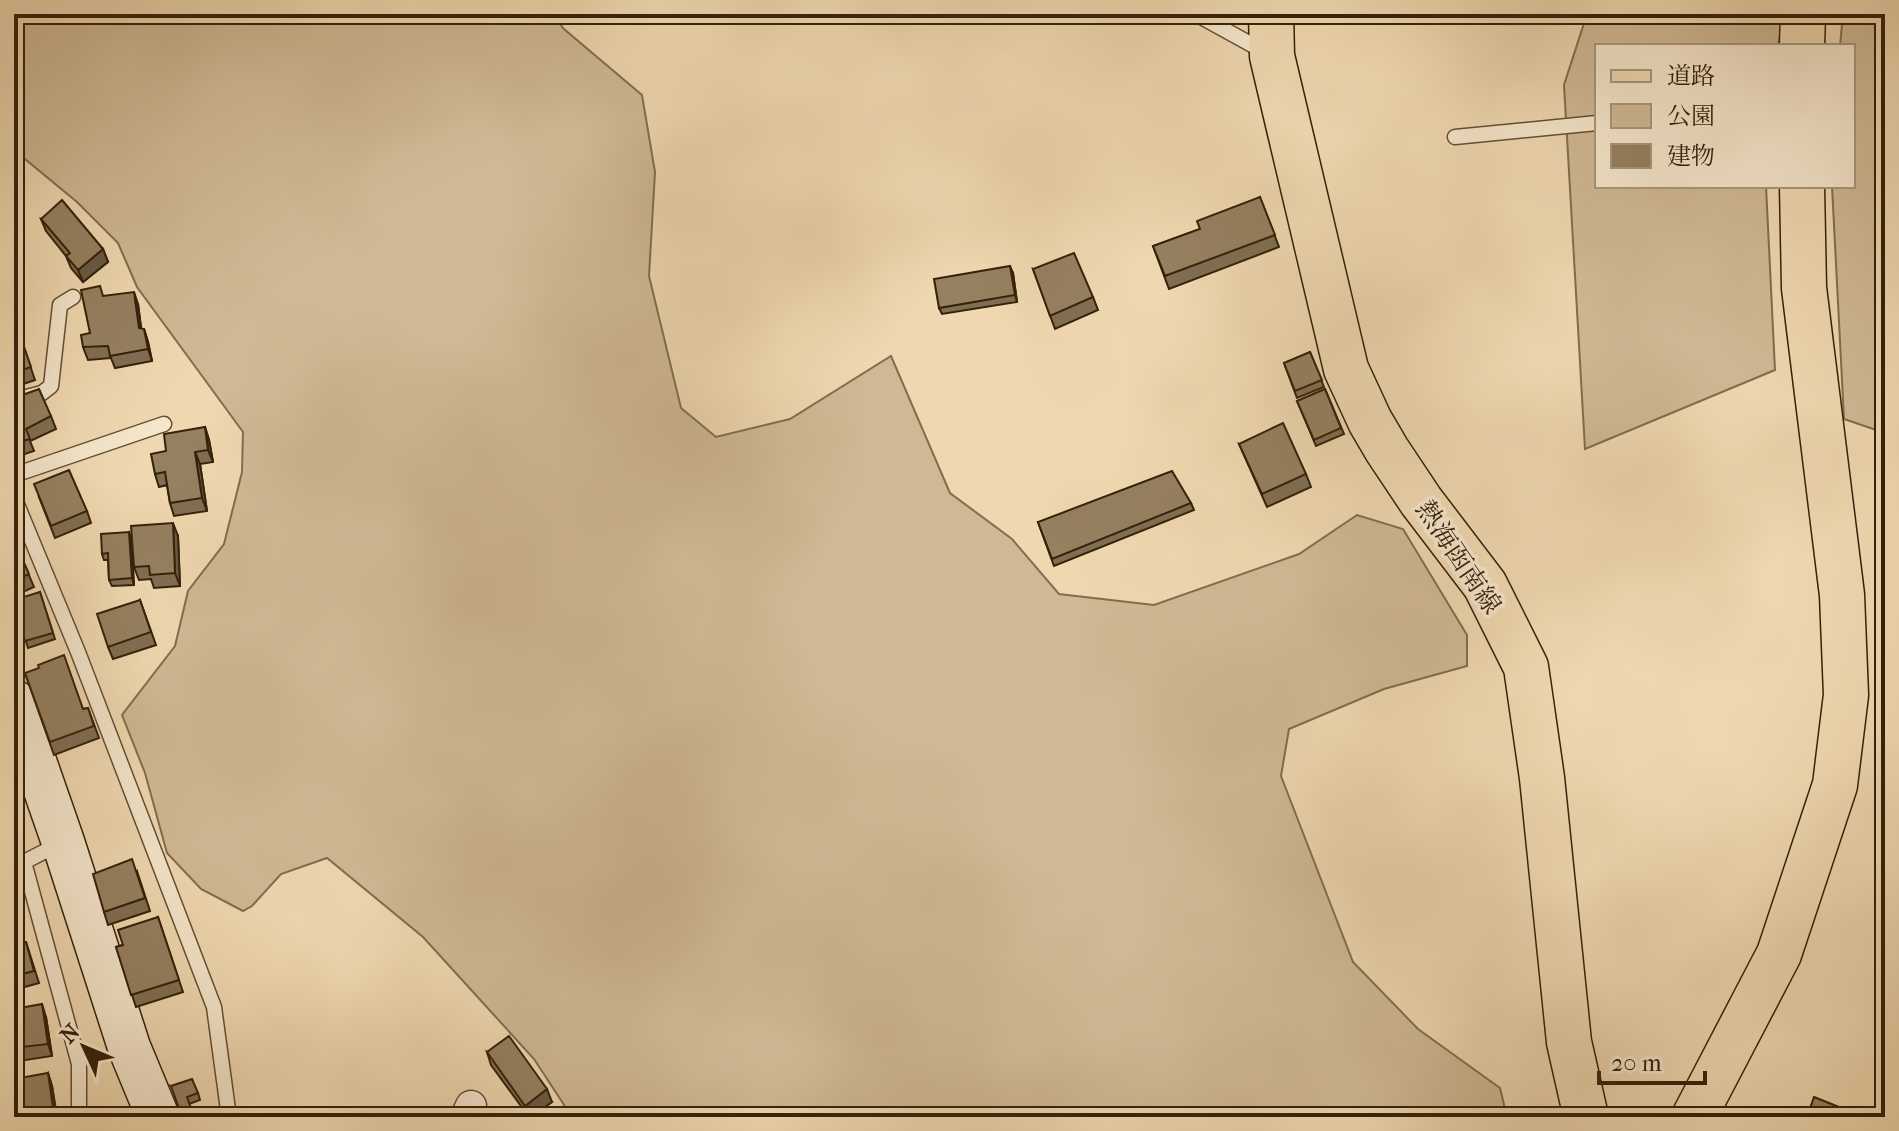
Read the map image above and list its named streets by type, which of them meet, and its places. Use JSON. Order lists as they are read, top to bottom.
{
  "streets": {
    "main road": ["熱海函南線"]
  },
  "legend": ["道路", "公園", "建物"],
  "scale_bar": "20 m",
  "north": "top left"
}
